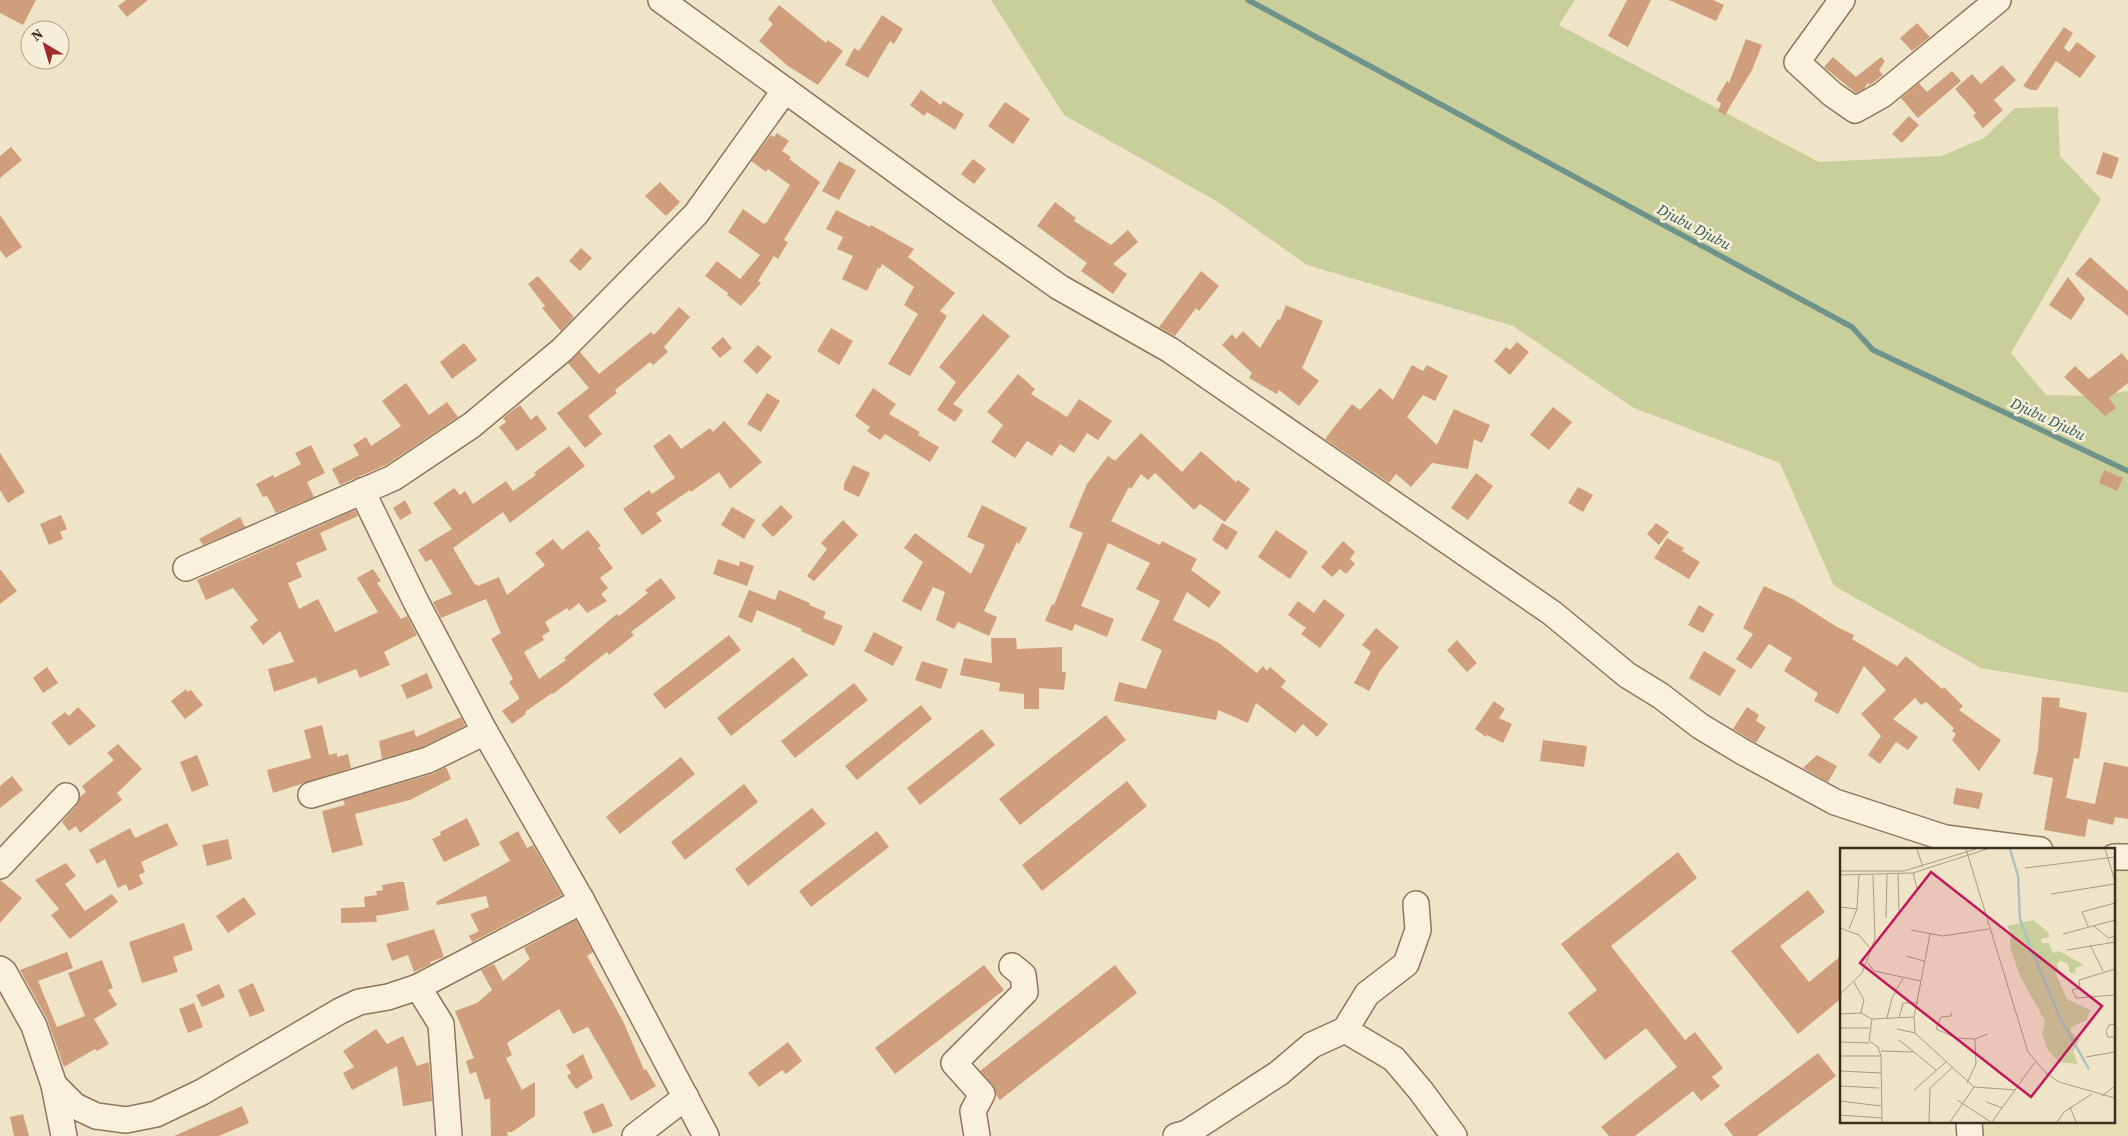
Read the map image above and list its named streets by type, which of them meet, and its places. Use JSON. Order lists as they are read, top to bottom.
{
  "water": ["Djubu Djubu"],
  "north": "top left"
}
